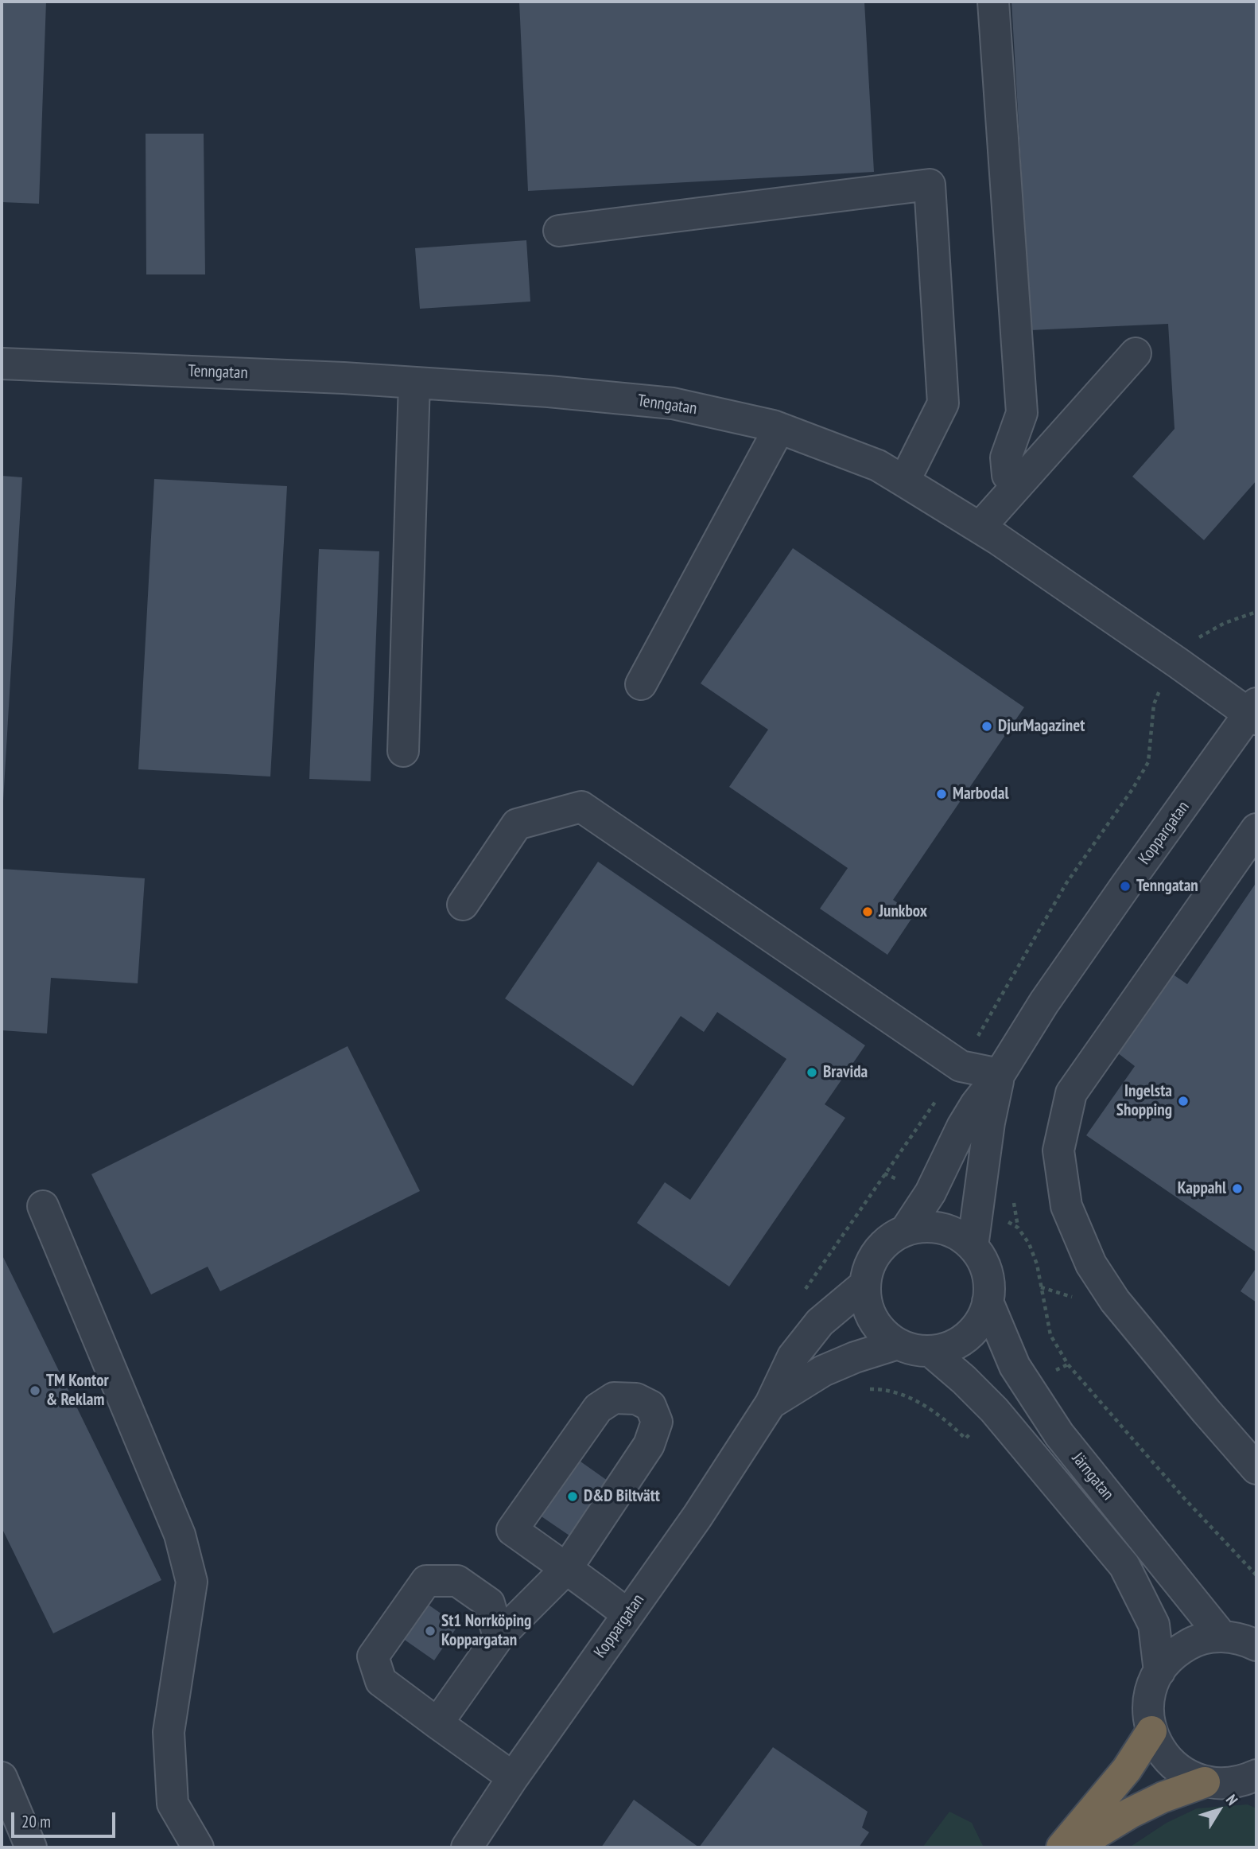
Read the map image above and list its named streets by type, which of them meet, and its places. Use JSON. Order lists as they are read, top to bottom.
{
  "streets": {
    "street": ["Tenngatan", "Koppargatan", "Järngatan"]
  },
  "crossings": [
    ["Tenngatan", "Koppargatan"],
    ["Koppargatan", "Järngatan"]
  ],
  "places": [
    "DjurMagazinet",
    "Marbodal",
    "Tenngatan",
    "Junkbox",
    "Bravida",
    "Ingelsta Shopping",
    "Kappahl",
    "TM Kontor & Reklam",
    "D&D Biltvätt",
    "St1 Norrköping Koppargatan"
  ],
  "scale_bar": "20 m",
  "north": "top right"
}
